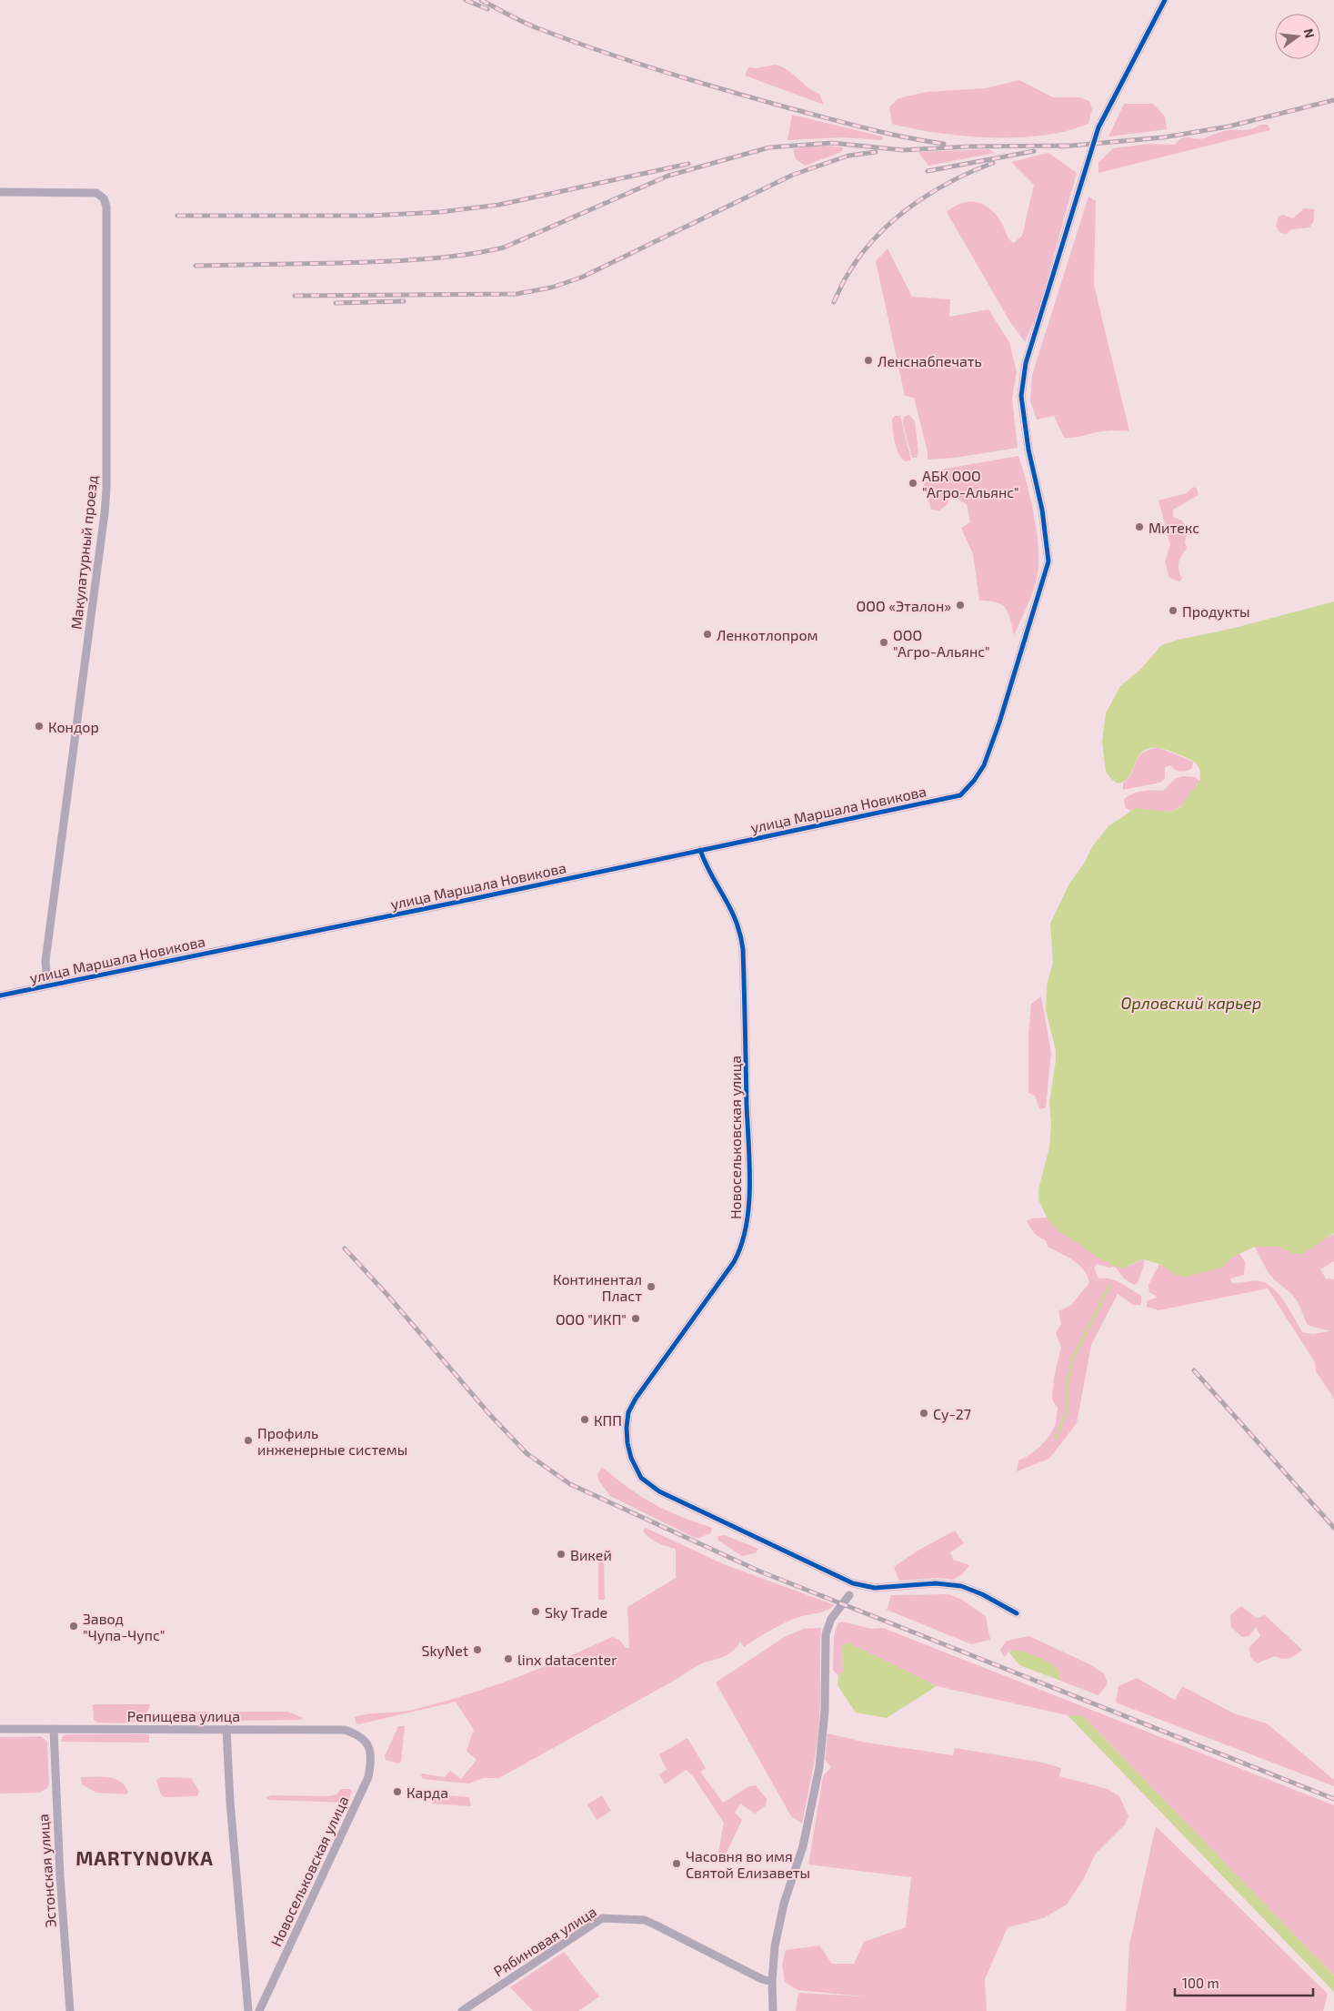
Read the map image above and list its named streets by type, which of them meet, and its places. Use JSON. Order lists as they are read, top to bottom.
{
  "streets": {
    "street": [
      "Макулатурный проезд",
      "улица Маршала Новикова",
      "Новосельковская улица",
      "Репищева улица",
      "Эстонская улица",
      "Рябиновая улица"
    ]
  },
  "crossings": [
    ["Макулатурный проезд", "улица Маршала Новикова"],
    ["улица Маршала Новикова", "Новосельковская улица"],
    ["Новосельковская улица", "Репищева улица"],
    ["Репищева улица", "Эстонская улица"]
  ],
  "districts": ["MARTYNOVKA"],
  "water": ["Орловский карьер"],
  "places": [
    "Ленснабпечать",
    "АБК ООО \"Агро-Альянс\"",
    "Митекс",
    "ООО «Эталон»",
    "Продукты",
    "Ленкотлопром",
    "ООО \"Агро-Альянс\"",
    "Кондор",
    "Континентал Пласт",
    "ООО \"ИКП\"",
    "Су-27",
    "КПП",
    "Профиль инженерные системы",
    "Викей",
    "Sky Trade",
    "Завод \"Чупа-Чупс\"",
    "SkyNet",
    "linx datacenter",
    "Карда",
    "Часовня во имя Святой Елизаветы"
  ],
  "scale_bar": "100 m",
  "north": "right"
}
